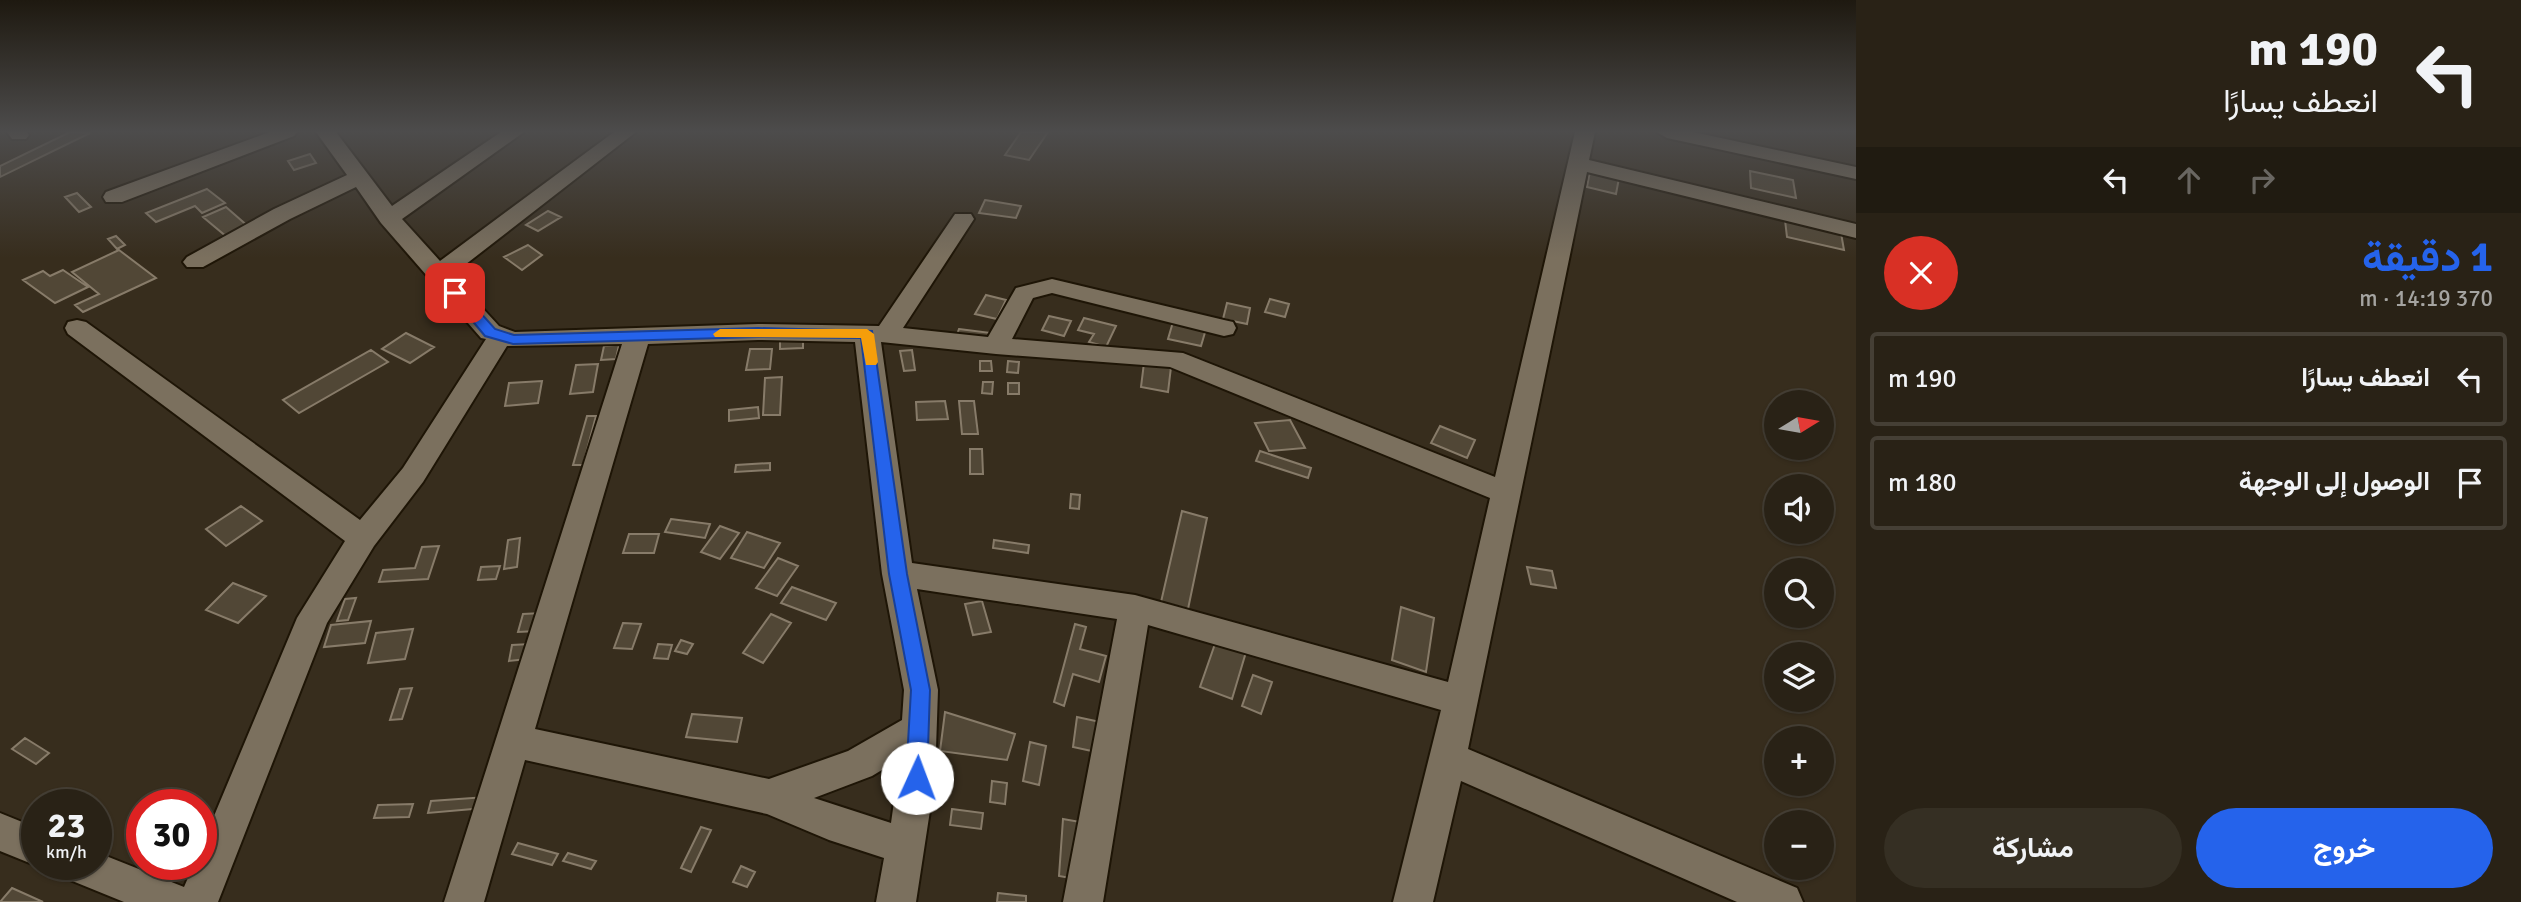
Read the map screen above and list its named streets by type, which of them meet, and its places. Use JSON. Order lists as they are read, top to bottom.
{
  "north": "right",
  "page": {
    "turn": ["190 m", "انعطف يسارًا"],
    "heading": ["1 دقيقة", "370 m · 14:19"],
    "list": [
      {
        "name": "انعطف يسارًا",
        "value": "190 m"
      },
      {
        "name": "الوصول إلى الوجهة",
        "value": "180 m"
      }
    ],
    "map_buttons": ["+", "−"],
    "speed": "23 km/h",
    "limit": "30",
    "buttons": ["خروج", "مشاركة"]
  }
}
